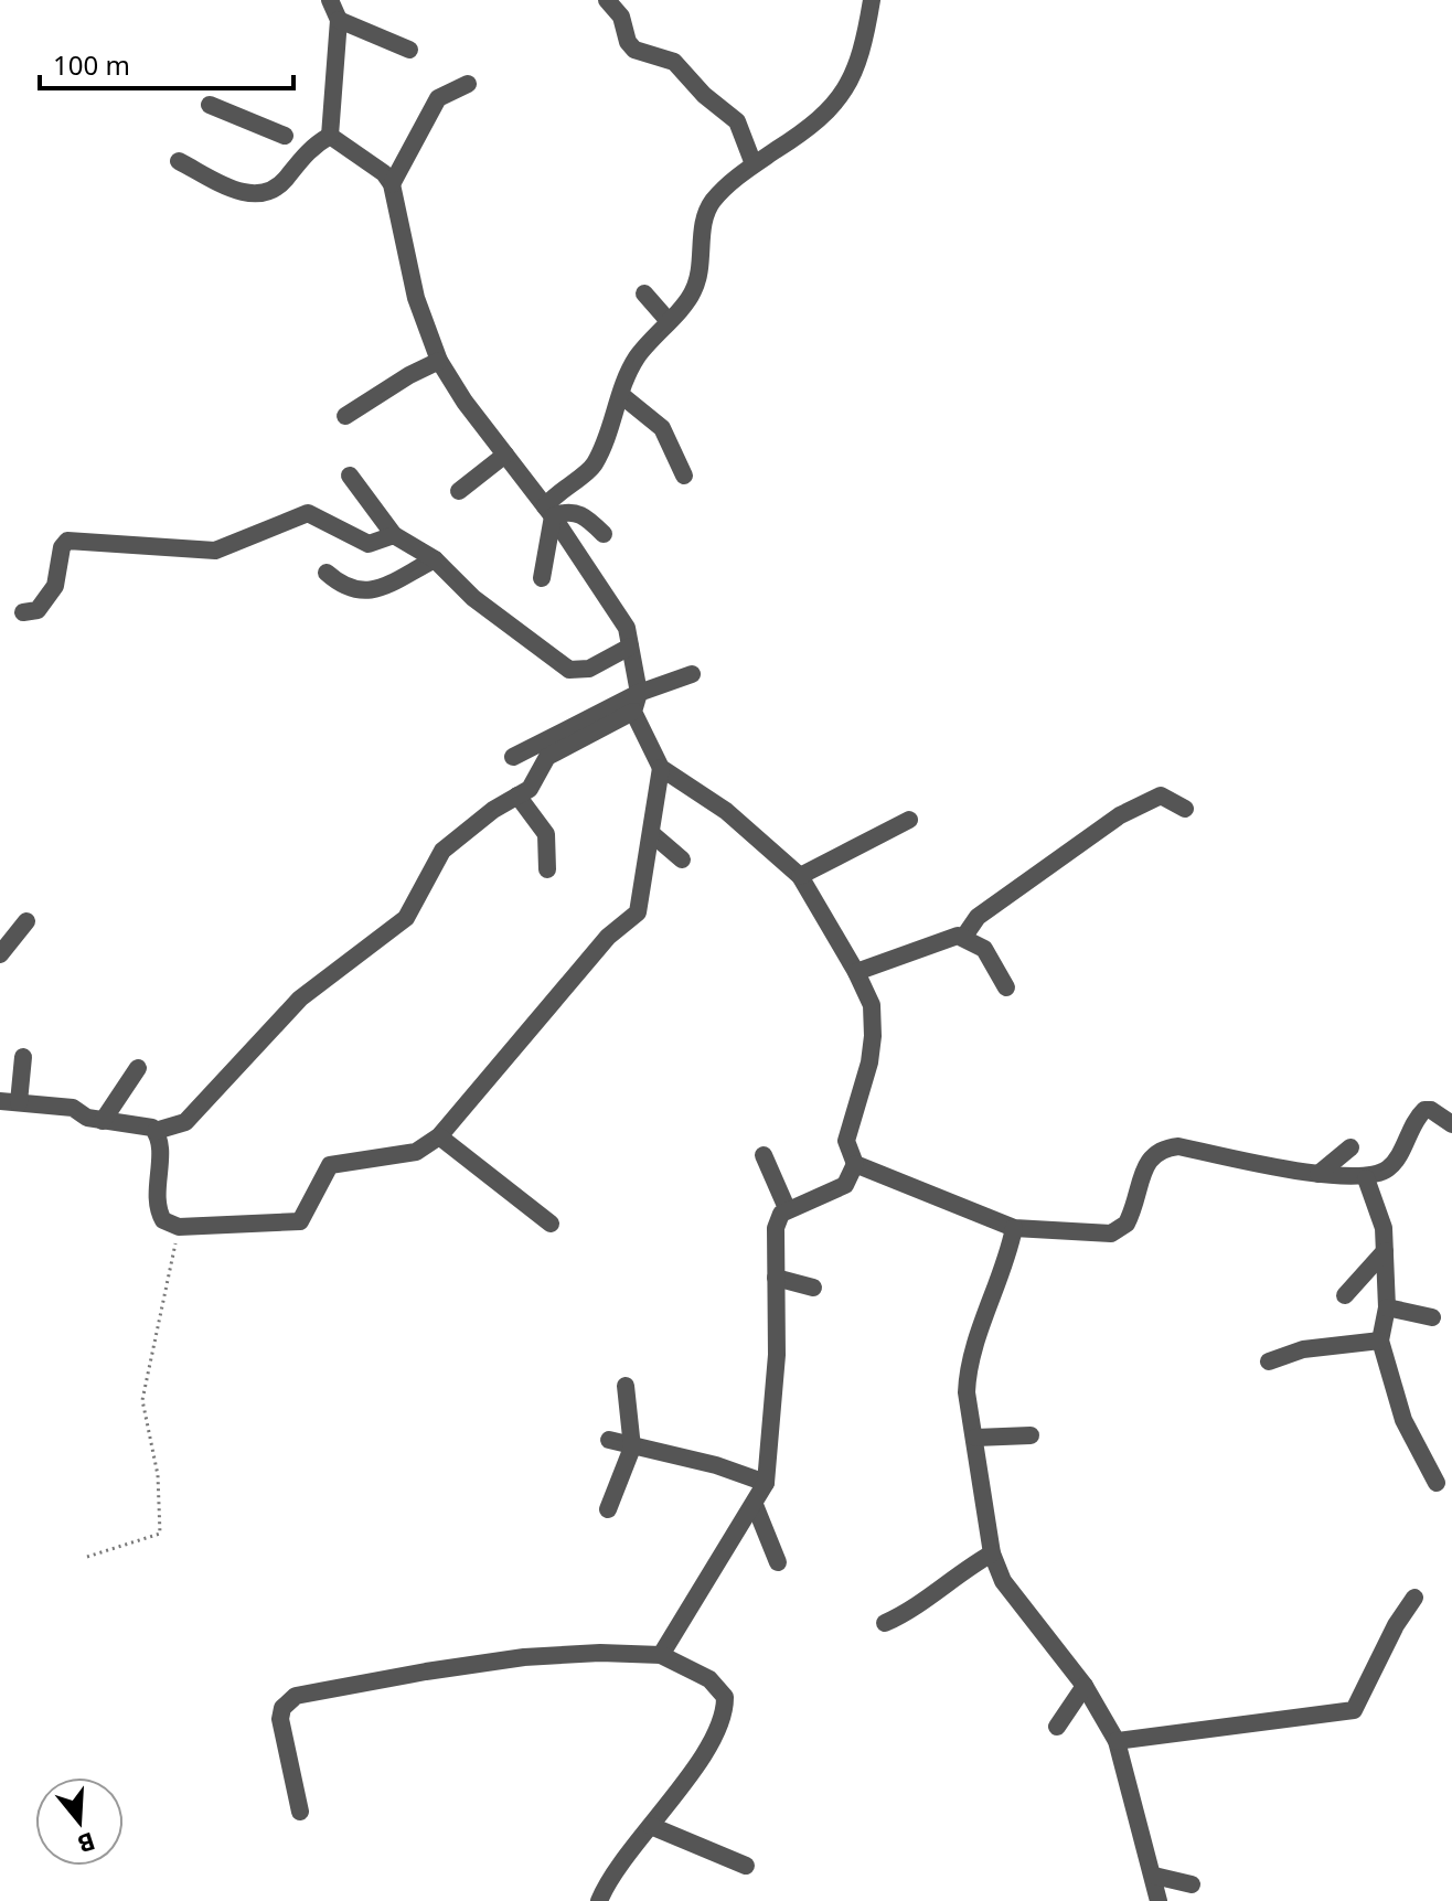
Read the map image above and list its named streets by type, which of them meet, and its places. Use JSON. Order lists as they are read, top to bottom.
{
  "scale_bar": "100 m",
  "north": "bottom"
}
